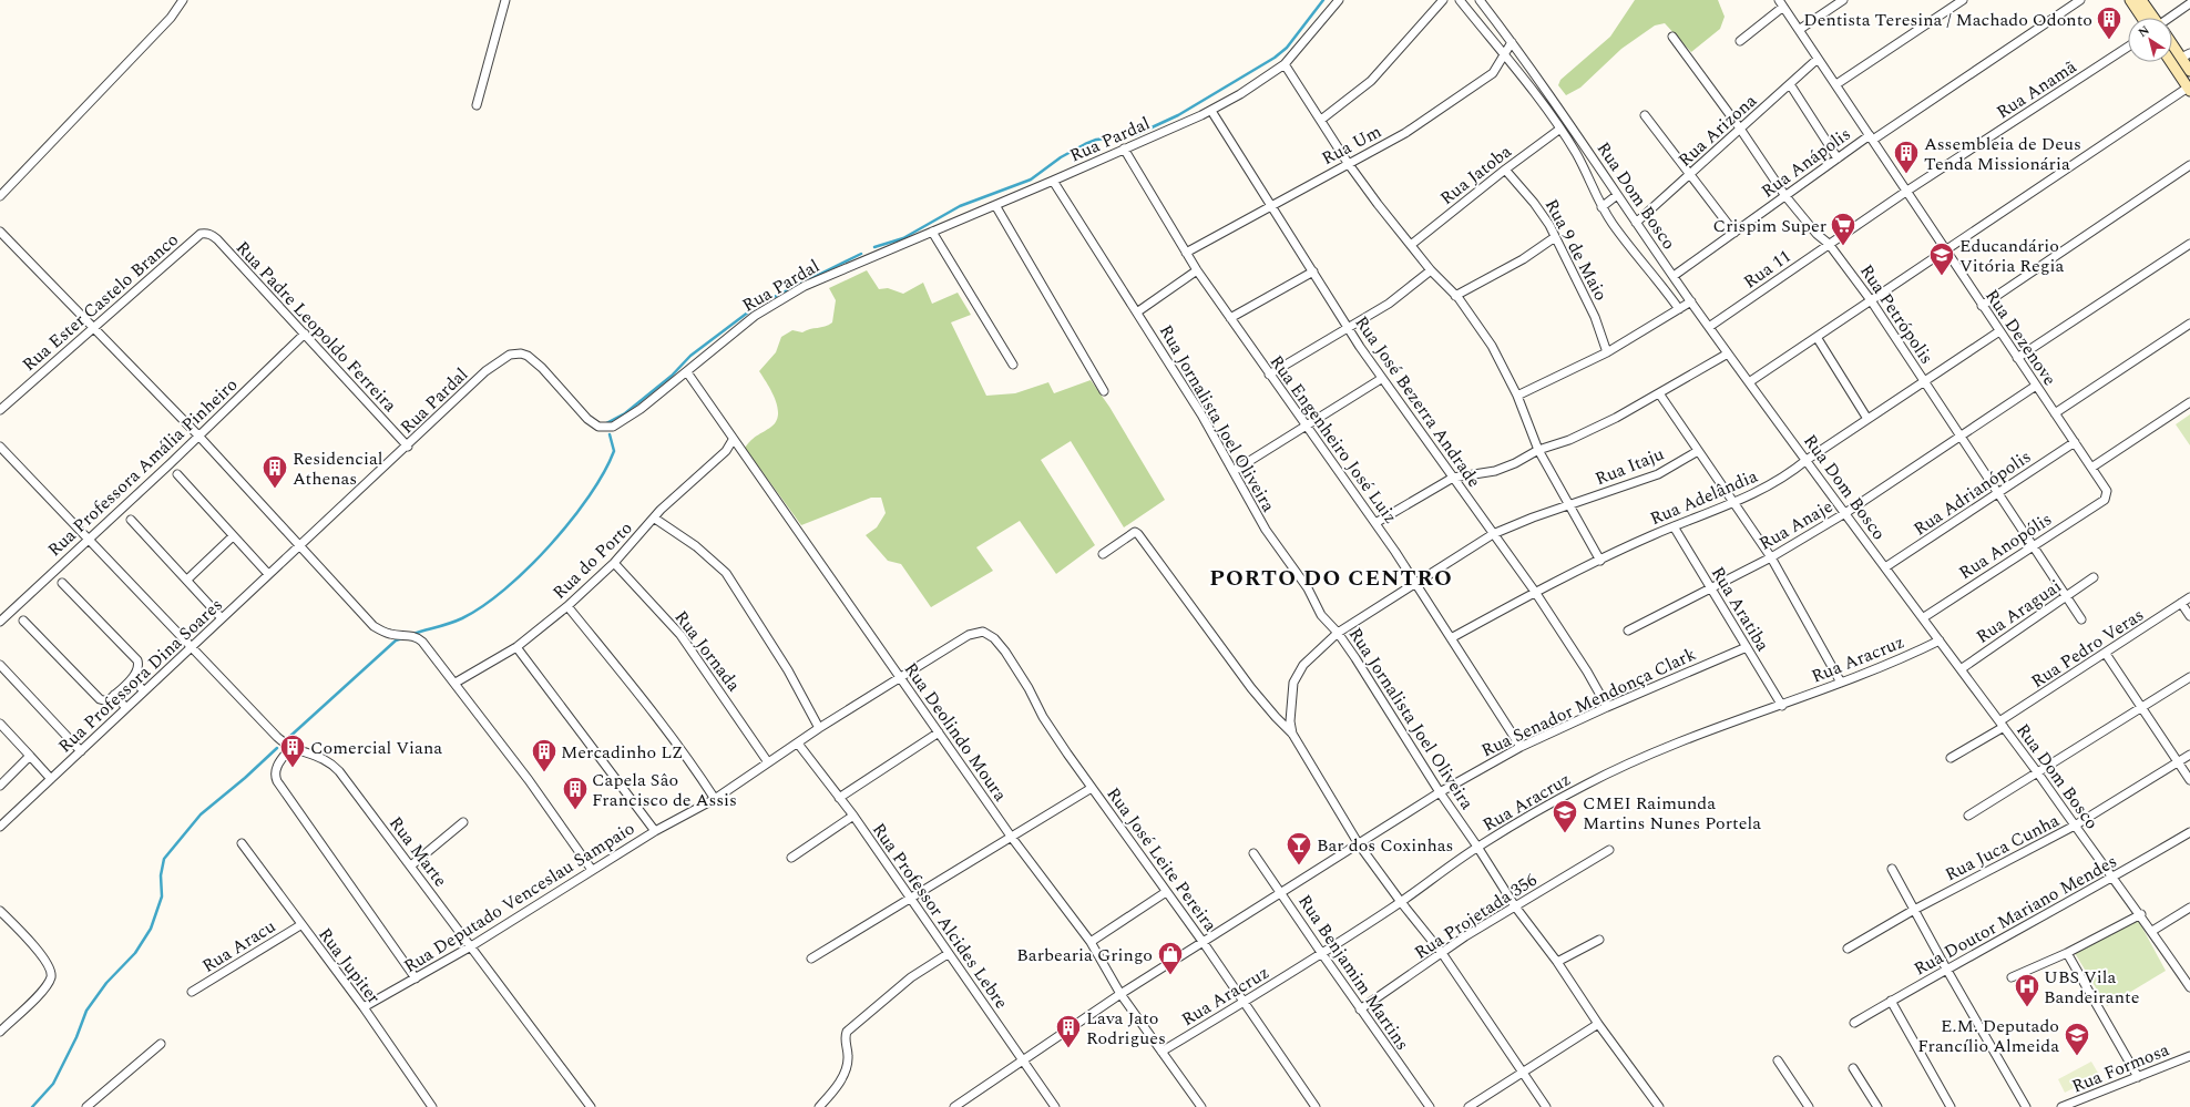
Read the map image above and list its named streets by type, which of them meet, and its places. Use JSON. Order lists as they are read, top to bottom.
{
  "streets": {
    "street": [
      "Rua Anamã",
      "Rua Arizona",
      "Rua Pardal",
      "Rua Um",
      "Rua Anápolis",
      "Rua Jatoba",
      "Rua Dom Bosco",
      "Rua 9 de Maio",
      "Rua 11",
      "Rua Ester Castelo Branco",
      "Rua Petrópolis",
      "Rua Padre Leopoldo Ferreira",
      "Rua Dezenove",
      "Rua José Bezerra Andrade",
      "Rua Jornalista Joel Oliveira",
      "Rua Engenheiro José Luiz",
      "Rua Itaju",
      "Rua Professora Amália Pinheiro",
      "Rua Adrianópolis",
      "Rua Adelândia",
      "Rua Anaje",
      "Rua Anopólis",
      "Rua do Porto",
      "Rua Aratiba",
      "Rua Araguai",
      "Rua Pedro Veras",
      "Rua Jornada",
      "Rua Aracruz",
      "Rua Professora Dina Soares",
      "Rua Senador Mendonça Clark",
      "Rua Deolindo Moura",
      "Rua Juca Cunha",
      "Rua Marte",
      "Rua José Leite Pereira",
      "Rua Deputado Venceslau Sampaio",
      "Rua Doutor Mariano Mendes",
      "Rua Professor Alcides Lebre",
      "Rua Projetada 356",
      "Rua Aracu",
      "Rua Jupiter",
      "Rua Benjamim Martins",
      "Rua Formosa"
    ]
  },
  "crossings": [
    ["Rua Anamã", "Rua 11"],
    ["Rua Anamã", "Rua Dezenove"],
    ["Rua Arizona", "Rua Dom Bosco"],
    ["Rua Arizona", "Rua Petrópolis"],
    ["Rua Arizona", "Rua Dezenove"],
    ["Rua Pardal", "Rua Padre Leopoldo Ferreira"],
    ["Rua Pardal", "Rua José Bezerra Andrade"],
    ["Rua Pardal", "Rua Jornalista Joel Oliveira"],
    ["Rua Pardal", "Rua Engenheiro José Luiz"],
    ["Rua Pardal", "Rua Professora Dina Soares"],
    ["Rua Pardal", "Rua Deolindo Moura"],
    ["Rua Um", "Rua Dom Bosco"],
    ["Rua Um", "Rua José Bezerra Andrade"],
    ["Rua Um", "Rua Engenheiro José Luiz"],
    ["Rua Anápolis", "Rua Dom Bosco"],
    ["Rua Anápolis", "Rua Petrópolis"],
    ["Rua Anápolis", "Rua Dezenove"],
    ["Rua Jatoba", "Rua 9 de Maio"],
    ["Rua Dom Bosco", "Rua 11"],
    ["Rua Dom Bosco", "Rua Adrianópolis"],
    ["Rua Dom Bosco", "Rua Adelândia"],
    ["Rua Dom Bosco", "Rua Anaje"],
    ["Rua Dom Bosco", "Rua Anopólis"],
    ["Rua Dom Bosco", "Rua Araguai"],
    ["Rua Dom Bosco", "Rua Pedro Veras"],
    ["Rua Dom Bosco", "Rua Aracruz"],
    ["Rua Dom Bosco", "Rua Juca Cunha"],
    ["Rua Dom Bosco", "Rua Doutor Mariano Mendes"],
    ["Rua 11", "Rua Petrópolis"],
    ["Rua 11", "Rua Dezenove"],
    ["Rua Ester Castelo Branco", "Rua Padre Leopoldo Ferreira"],
    ["Rua Petrópolis", "Rua Adrianópolis"],
    ["Rua Petrópolis", "Rua Adelândia"],
    ["Rua Petrópolis", "Rua Anaje"],
    ["Rua Petrópolis", "Rua Anopólis"],
    ["Rua Petrópolis", "Rua Araguai"],
    ["Rua Padre Leopoldo Ferreira", "Rua Professora Amália Pinheiro"],
    ["Rua Dezenove", "Rua Adrianópolis"],
    ["Rua Dezenove", "Rua Adelândia"],
    ["Rua Dezenove", "Rua Anaje"],
    ["Rua Dezenove", "Rua Anopólis"],
    ["Rua José Bezerra Andrade", "Rua Adelândia"],
    ["Rua José Bezerra Andrade", "Rua Senador Mendonça Clark"],
    ["Rua Jornalista Joel Oliveira", "Rua Aracruz"],
    ["Rua Jornalista Joel Oliveira", "Rua Senador Mendonça Clark"],
    ["Rua Jornalista Joel Oliveira", "Rua Projetada 356"],
    ["Rua Engenheiro José Luiz", "Rua Adelândia"],
    ["Rua Engenheiro José Luiz", "Rua Senador Mendonça Clark"],
    ["Rua Professora Amália Pinheiro", "Rua Marte"],
    ["Rua Adelândia", "Rua Aratiba"],
    ["Rua Anaje", "Rua Aratiba"],
    ["Rua do Porto", "Rua Jornada"],
    ["Rua do Porto", "Rua Deolindo Moura"],
    ["Rua Aratiba", "Rua Aracruz"],
    ["Rua Aratiba", "Rua Senador Mendonça Clark"],
    ["Rua Jornada", "Rua Deputado Venceslau Sampaio"],
    ["Rua Aracruz", "Rua Deolindo Moura"],
    ["Rua Aracruz", "Rua José Leite Pereira"],
    ["Rua Aracruz", "Rua Benjamim Martins"],
    ["Rua Professora Dina Soares", "Rua Marte"],
    ["Rua Senador Mendonça Clark", "Rua Deolindo Moura"],
    ["Rua Senador Mendonça Clark", "Rua José Leite Pereira"],
    ["Rua Senador Mendonça Clark", "Rua Professor Alcides Lebre"],
    ["Rua Senador Mendonça Clark", "Rua Benjamim Martins"],
    ["Rua Deolindo Moura", "Rua Deputado Venceslau Sampaio"],
    ["Rua Marte", "Rua Deputado Venceslau Sampaio"],
    ["Rua José Leite Pereira", "Rua Deputado Venceslau Sampaio"],
    ["Rua Deputado Venceslau Sampaio", "Rua Professor Alcides Lebre"],
    ["Rua Deputado Venceslau Sampaio", "Rua Jupiter"],
    ["Rua Projetada 356", "Rua Benjamim Martins"],
    ["Rua Aracu", "Rua Jupiter"]
  ],
  "districts": ["PORTO DO CENTRO"],
  "places": {
    "building": [
      "Dentista Teresina / Machado Odonto",
      "Assembleia de Deus Tenda Missionária",
      "Residencial Athenas",
      "Comercial Viana",
      "Mercadinho LZ",
      "Capela Sâo Francisco de Assis",
      "Lava Jato Rodrigues"
    ],
    "supermarket": ["Crispim Super"],
    "school or university": ["Educandário Vitória Regia", "CMEI Raimunda Martins Nunes Portela", "E.M. Deputado Francílio Almeida"],
    "bar": ["Bar dos Coxinhas"],
    "shop": ["Barbearia Gringo"],
    "hospital": ["UBS Vila Bandeirante"]
  },
  "north": "top left"
}
